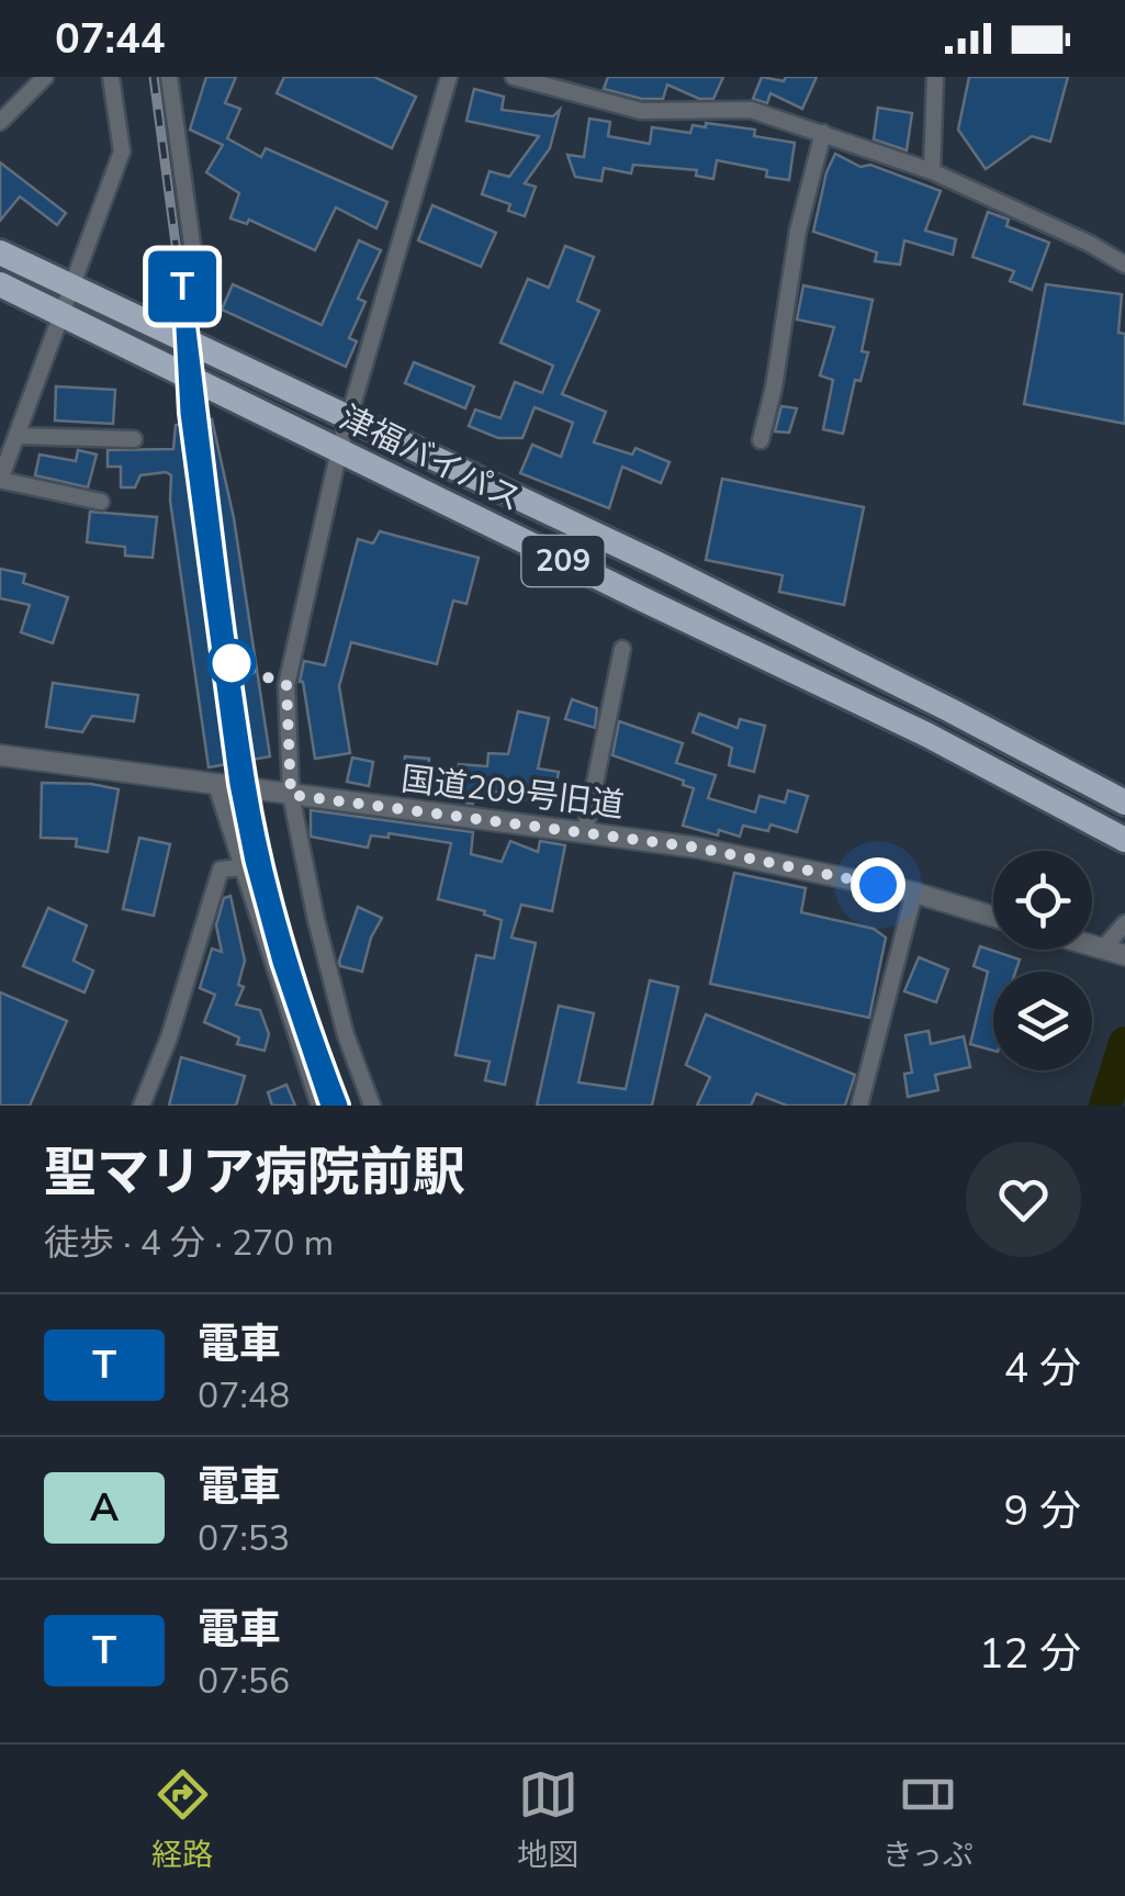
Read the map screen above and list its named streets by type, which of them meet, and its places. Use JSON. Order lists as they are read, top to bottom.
{
  "streets": {
    "highway": ["津福バイパス", "209"],
    "street": ["国道209号旧道"]
  },
  "page": {
    "status": "07:44",
    "on_map": "T",
    "heading": ["聖マリア病院前駅", "徒歩 · 4 分 · 270 m"],
    "list": [
      {
        "mark": "T",
        "name": "電車",
        "note": "07:48",
        "value": "4 分"
      },
      {
        "mark": "A",
        "name": "電車",
        "note": "07:53",
        "value": "9 分"
      },
      {
        "mark": "T",
        "name": "電車",
        "note": "07:56",
        "value": "12 分"
      }
    ],
    "tabs": ["経路", "地図", "きっぷ"]
  }
}
